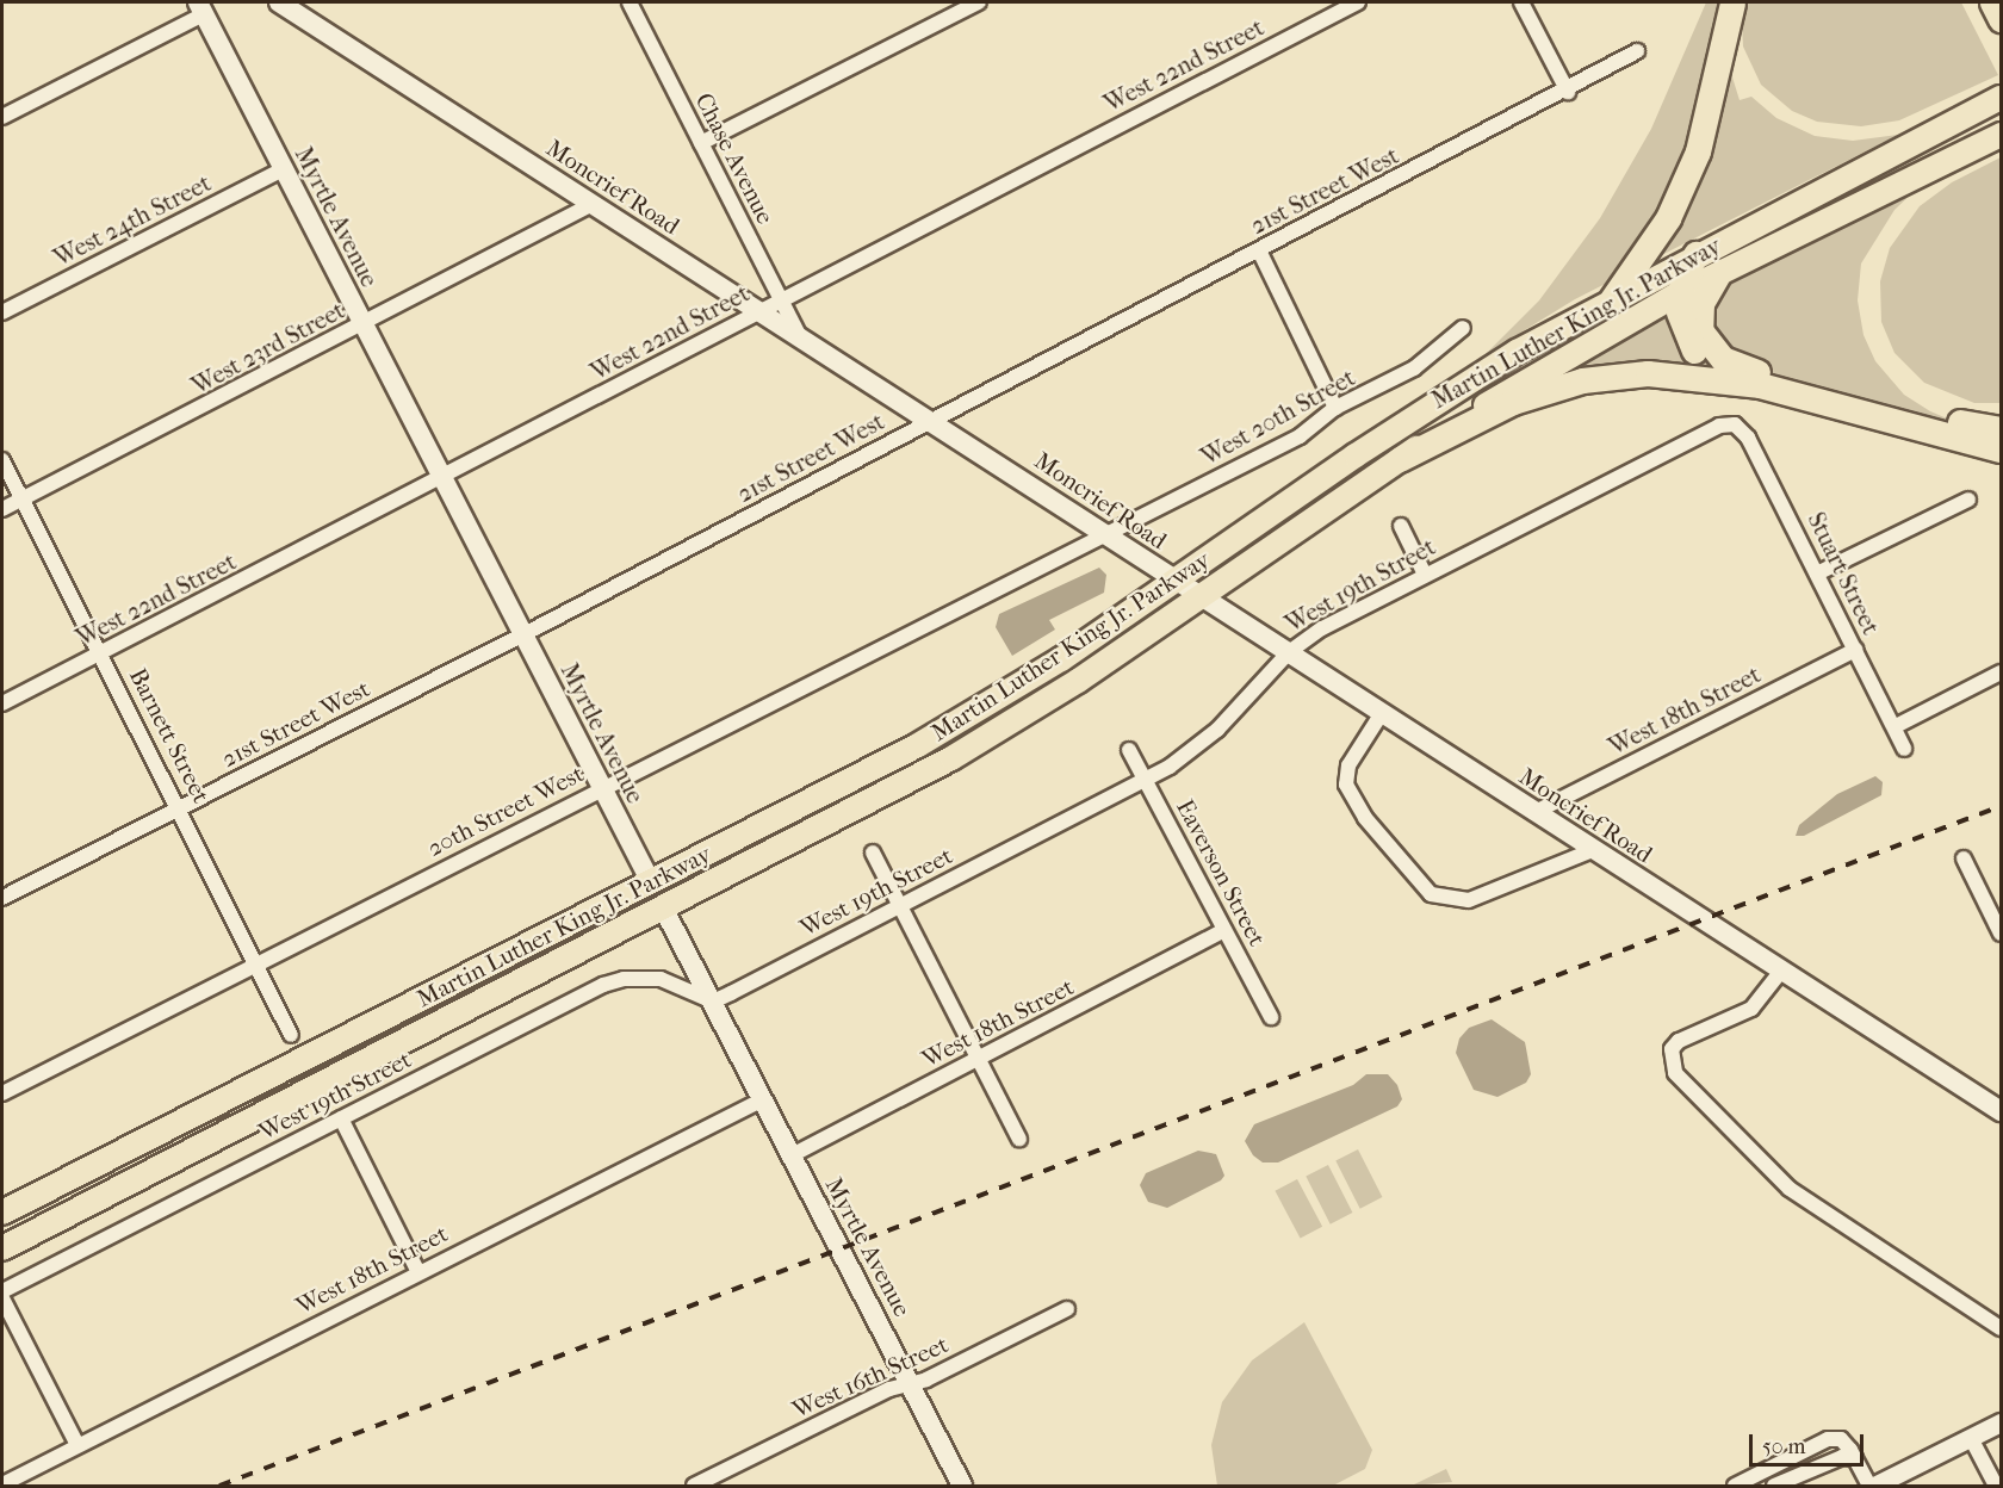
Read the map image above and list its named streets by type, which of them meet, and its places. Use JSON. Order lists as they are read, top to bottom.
{
  "streets": {
    "highway": ["Martin Luther King Jr. Parkway"],
    "main road": ["Moncrief Road", "Myrtle Avenue"],
    "street": [
      "West 22nd Street",
      "Chase Avenue",
      "21st Street West",
      "West 24th Street",
      "West 23rd Street",
      "West 20th Street",
      "Stuart Street",
      "West 19th Street",
      "West 18th Street",
      "Barnett Street",
      "20th Street West",
      "Eaverson Street",
      "West 16th Street"
    ]
  },
  "crossings": [
    ["West 22nd Street", "Chase Avenue"],
    ["West 22nd Street", "Moncrief Road"],
    ["West 22nd Street", "Myrtle Avenue"],
    ["West 22nd Street", "Barnett Street"],
    ["Chase Avenue", "Moncrief Road"],
    ["Moncrief Road", "21st Street West"],
    ["Moncrief Road", "Martin Luther King Jr. Parkway"],
    ["Moncrief Road", "West 23rd Street"],
    ["Moncrief Road", "West 20th Street"],
    ["Moncrief Road", "West 19th Street"],
    ["Moncrief Road", "West 18th Street"],
    ["Moncrief Road", "20th Street West"],
    ["21st Street West", "Myrtle Avenue"],
    ["21st Street West", "Barnett Street"],
    ["Myrtle Avenue", "West 24th Street"],
    ["Myrtle Avenue", "Martin Luther King Jr. Parkway"],
    ["Myrtle Avenue", "West 23rd Street"],
    ["Myrtle Avenue", "West 19th Street"],
    ["Myrtle Avenue", "West 18th Street"],
    ["Myrtle Avenue", "20th Street West"],
    ["Myrtle Avenue", "West 16th Street"],
    ["West 23rd Street", "Barnett Street"],
    ["West 20th Street", "20th Street West"],
    ["Stuart Street", "West 19th Street"],
    ["Stuart Street", "West 18th Street"],
    ["West 19th Street", "Eaverson Street"],
    ["West 18th Street", "Eaverson Street"],
    ["Barnett Street", "20th Street West"]
  ],
  "scale_bar": "50 m"
}
